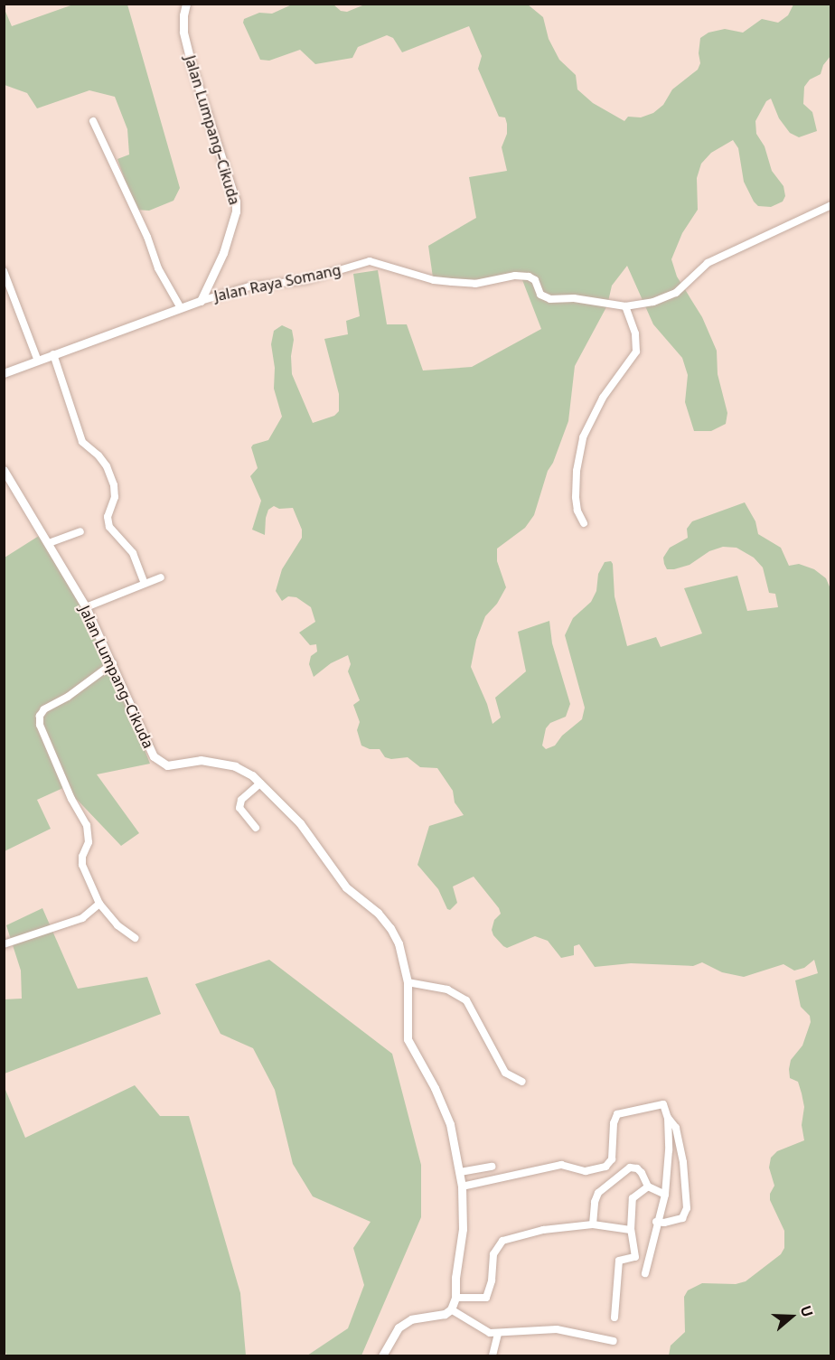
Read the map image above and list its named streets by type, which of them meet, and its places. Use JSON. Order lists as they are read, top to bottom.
{
  "streets": {
    "street": ["Jalan Lumpang–Cikuda", "Jalan Raya Somang"]
  },
  "crossings": [
    ["Jalan Lumpang–Cikuda", "Jalan Raya Somang"]
  ],
  "north": "right"
}
